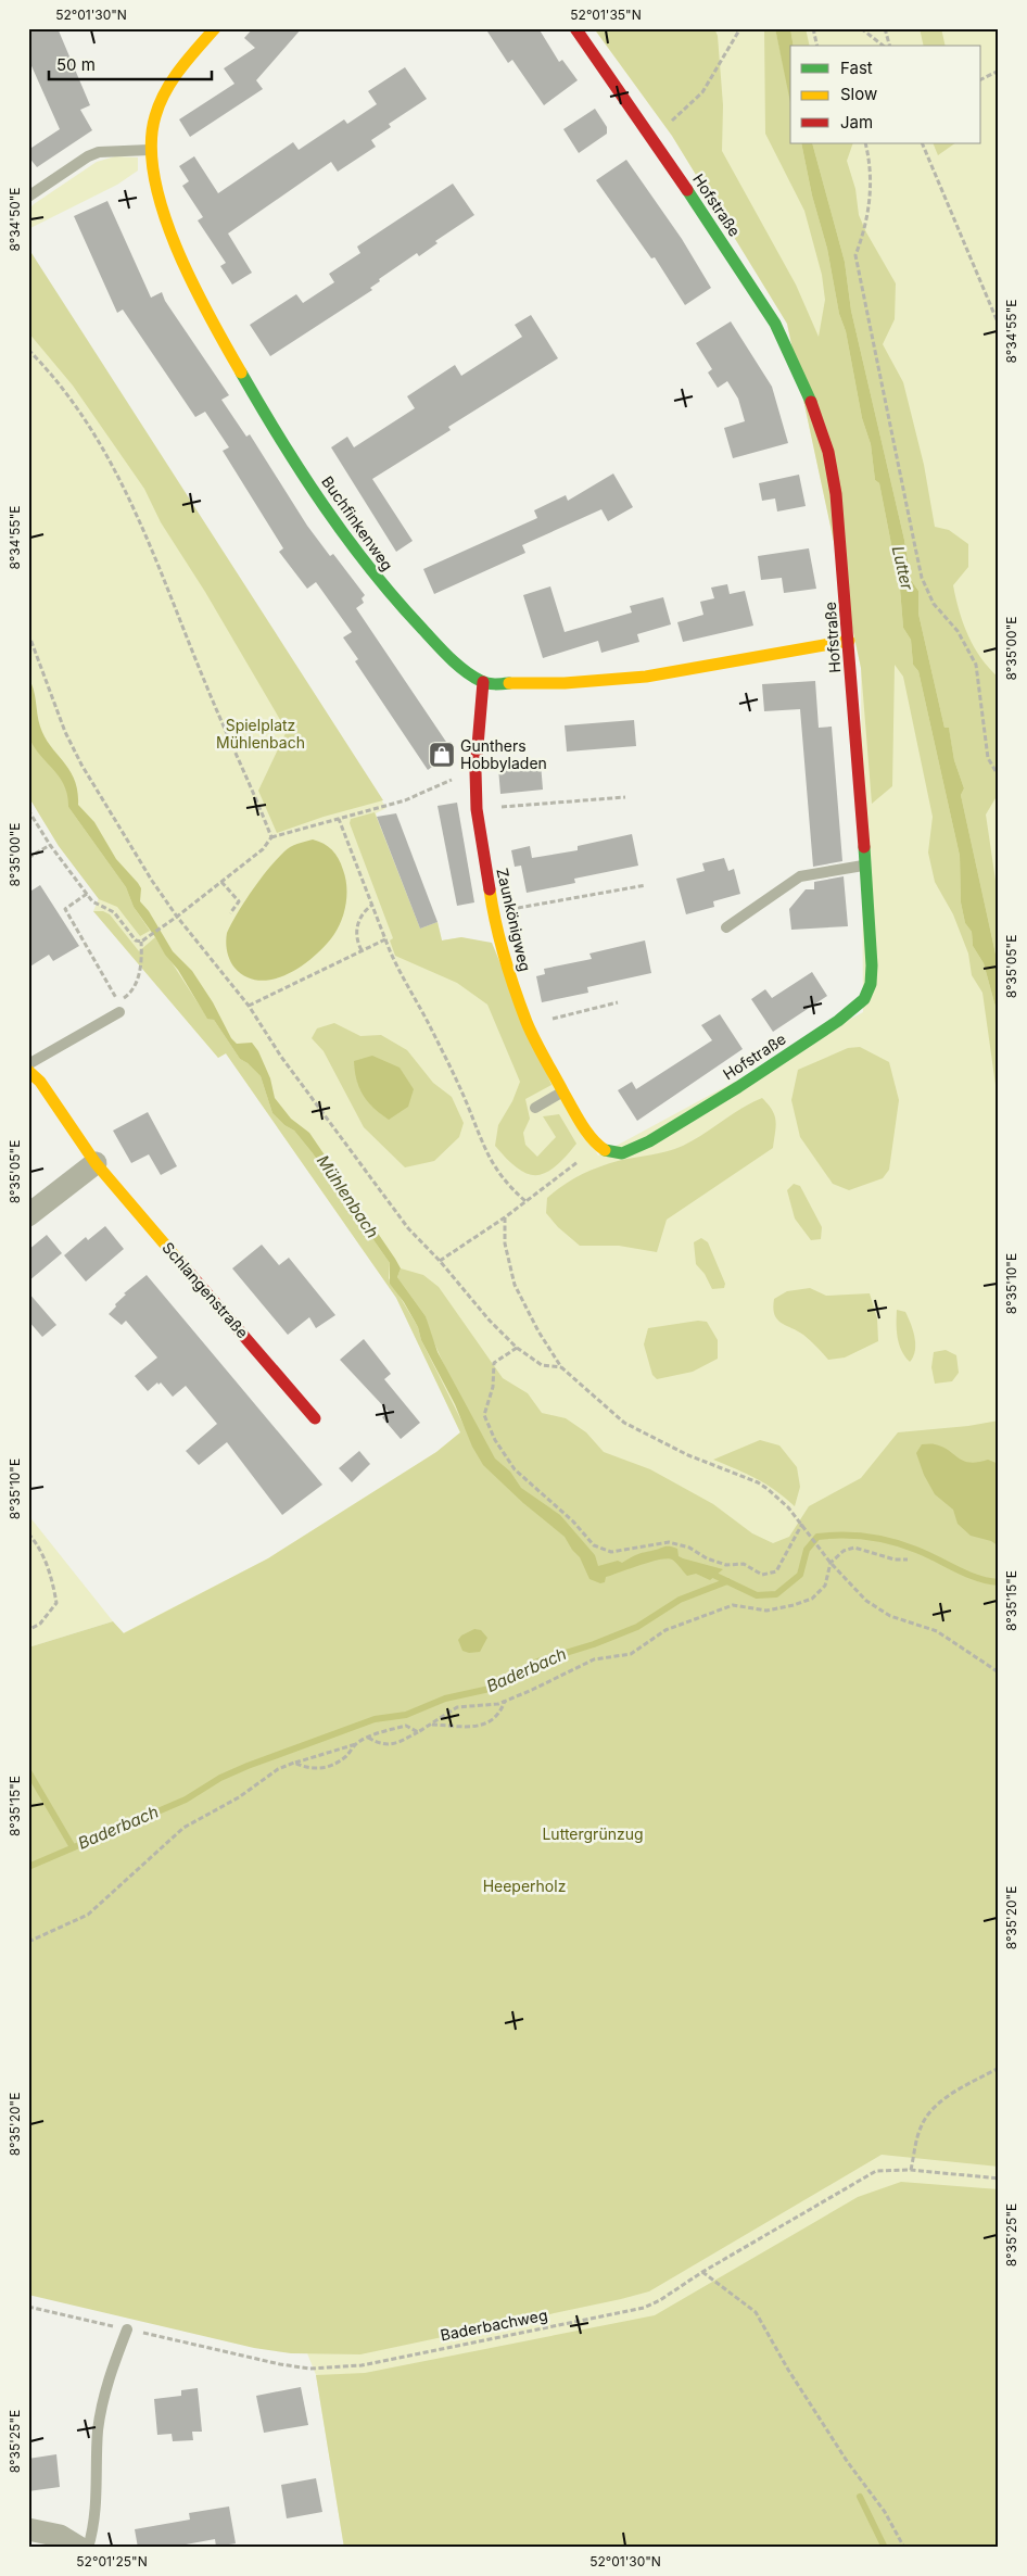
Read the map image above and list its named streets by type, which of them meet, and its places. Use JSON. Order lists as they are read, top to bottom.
{
  "streets": {
    "street": [
      "Hofstraße",
      "Buchfinkenweg",
      "Zaunkönigweg",
      "Schlangenstraße"
    ],
    "path": ["Baderbachweg"]
  },
  "crossings": [
    ["Hofstraße", "Zaunkönigweg"],
    ["Buchfinkenweg", "Zaunkönigweg"]
  ],
  "water": ["Lutter", "Mühlenbach", "Baderbach"],
  "parks": ["Spielplatz Mühlenbach", "Luttergrünzug", "Heeperholz"],
  "places": {
    "shop": ["Gunthers Hobbyladen"]
  },
  "legend": ["Fast", "Slow", "Jam"],
  "scale_bar": "50 m",
  "coordinates": [
    "52°01'30\"N",
    "52°01'35\"N",
    "8°34'50\"E",
    "8°34'55\"E",
    "8°35'00\"E",
    "8°35'05\"E",
    "8°35'10\"E",
    "8°35'15\"E",
    "8°35'20\"E",
    "8°35'25\"E",
    "52°01'25\"N"
  ]
}
